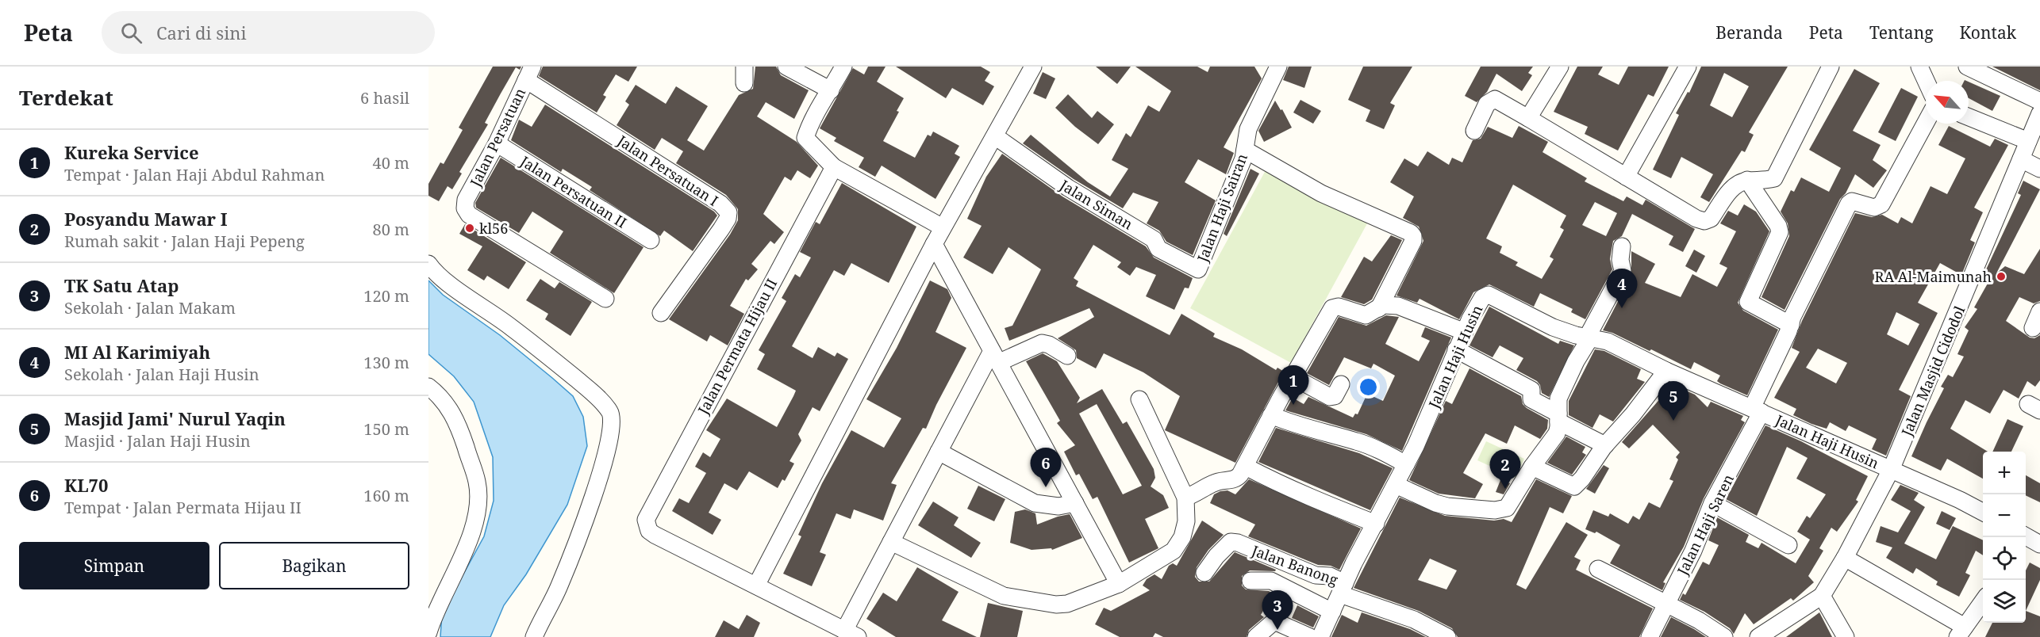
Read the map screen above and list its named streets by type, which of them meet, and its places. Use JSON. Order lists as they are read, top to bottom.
{
  "streets": {
    "street": [
      "Jalan Persatuan",
      "Jalan Persatuan I",
      "Jalan Persatuan II",
      "Jalan Siman",
      "Jalan Haji Sairan",
      "Jalan Permata Hijau II",
      "Jalan Haji Husin",
      "Jalan Masjid Cidodol",
      "Jalan Haji Saren",
      "Jalan Banong"
    ]
  },
  "crossings": [
    ["Jalan Persatuan", "Jalan Persatuan I"],
    ["Jalan Persatuan", "Jalan Persatuan II"],
    ["Jalan Siman", "Jalan Haji Sairan"],
    ["Jalan Haji Husin", "Jalan Masjid Cidodol"],
    ["Jalan Haji Husin", "Jalan Haji Saren"],
    ["Jalan Haji Husin", "Jalan Banong"]
  ],
  "places": ["kl56", "RA Al-Maimunah"],
  "north": "top left",
  "page": {
    "header": "Peta",
    "search": "Cari di sini",
    "nav": [
      "Beranda",
      "Peta",
      "Tentang",
      "Kontak"
    ],
    "heading": ["Terdekat", "6 hasil"],
    "list": [
      {
        "mark": "1",
        "name": "Kureka Service",
        "note": "Tempat · Jalan Haji Abdul Rahman",
        "value": "40 m"
      },
      {
        "mark": "2",
        "name": "Posyandu Mawar I",
        "note": "Rumah sakit · Jalan Haji Pepeng",
        "value": "80 m"
      },
      {
        "mark": "3",
        "name": "TK Satu Atap",
        "note": "Sekolah · Jalan Makam",
        "value": "120 m"
      },
      {
        "mark": "4",
        "name": "MI Al Karimiyah",
        "note": "Sekolah · Jalan Haji Husin",
        "value": "130 m"
      },
      {
        "mark": "5",
        "name": "Masjid Jami' Nurul Yaqin",
        "note": "Masjid · Jalan Haji Husin",
        "value": "150 m"
      },
      {
        "mark": "6",
        "name": "KL70",
        "note": "Tempat · Jalan Permata Hijau II",
        "value": "160 m"
      }
    ],
    "pins": [
      "4",
      "1",
      "5",
      "6",
      "2",
      "3"
    ],
    "map_buttons": ["+", "−"],
    "buttons": ["Simpan", "Bagikan"]
  }
}
